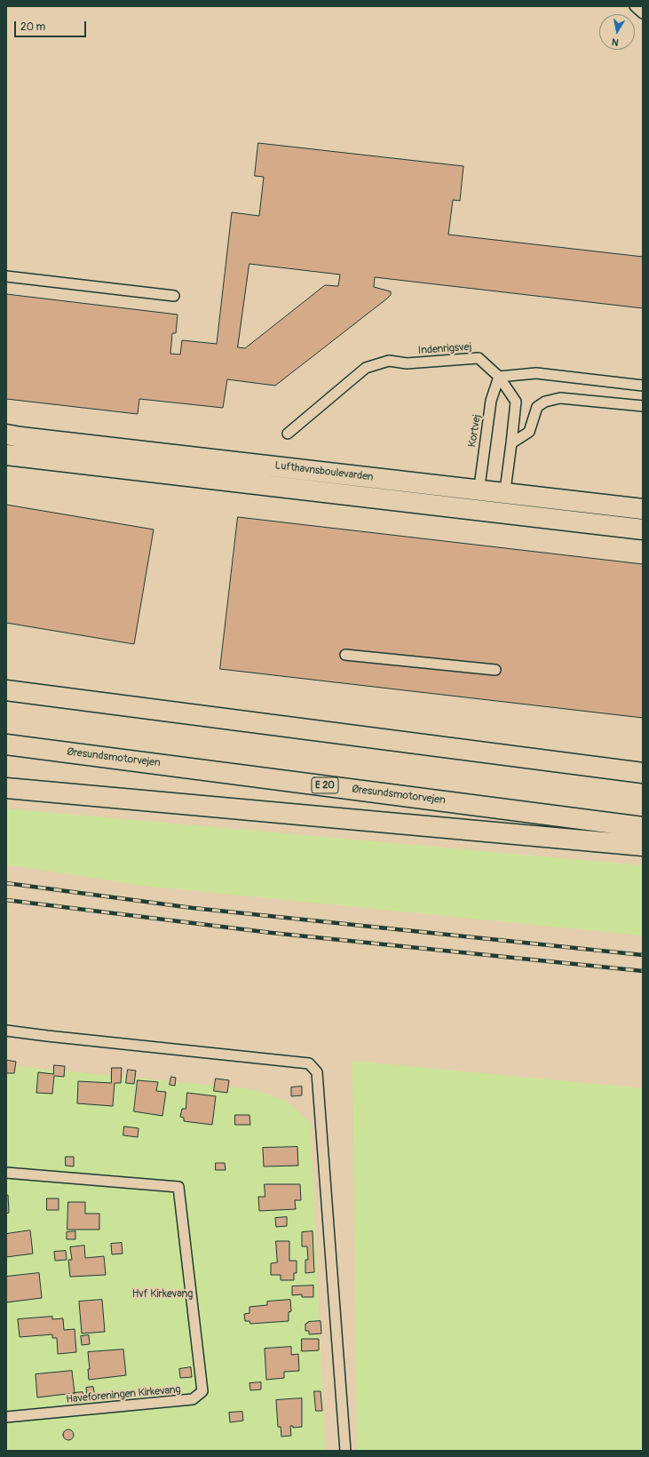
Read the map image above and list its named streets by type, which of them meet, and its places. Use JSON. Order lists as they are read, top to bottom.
{
  "streets": {
    "main road": ["Lufthavnsboulevarden", "Øresundsmotorvejen", "E 20"],
    "lane": ["Indenrigsvej", "Kortvej", "Haveforeningen Kirkevang"]
  },
  "crossings": [
    ["Indenrigsvej", "Kortvej"],
    ["Kortvej", "Lufthavnsboulevarden"]
  ],
  "parks": ["Hvf Kirkevang"],
  "scale_bar": "20 m",
  "north": "bottom"
}
